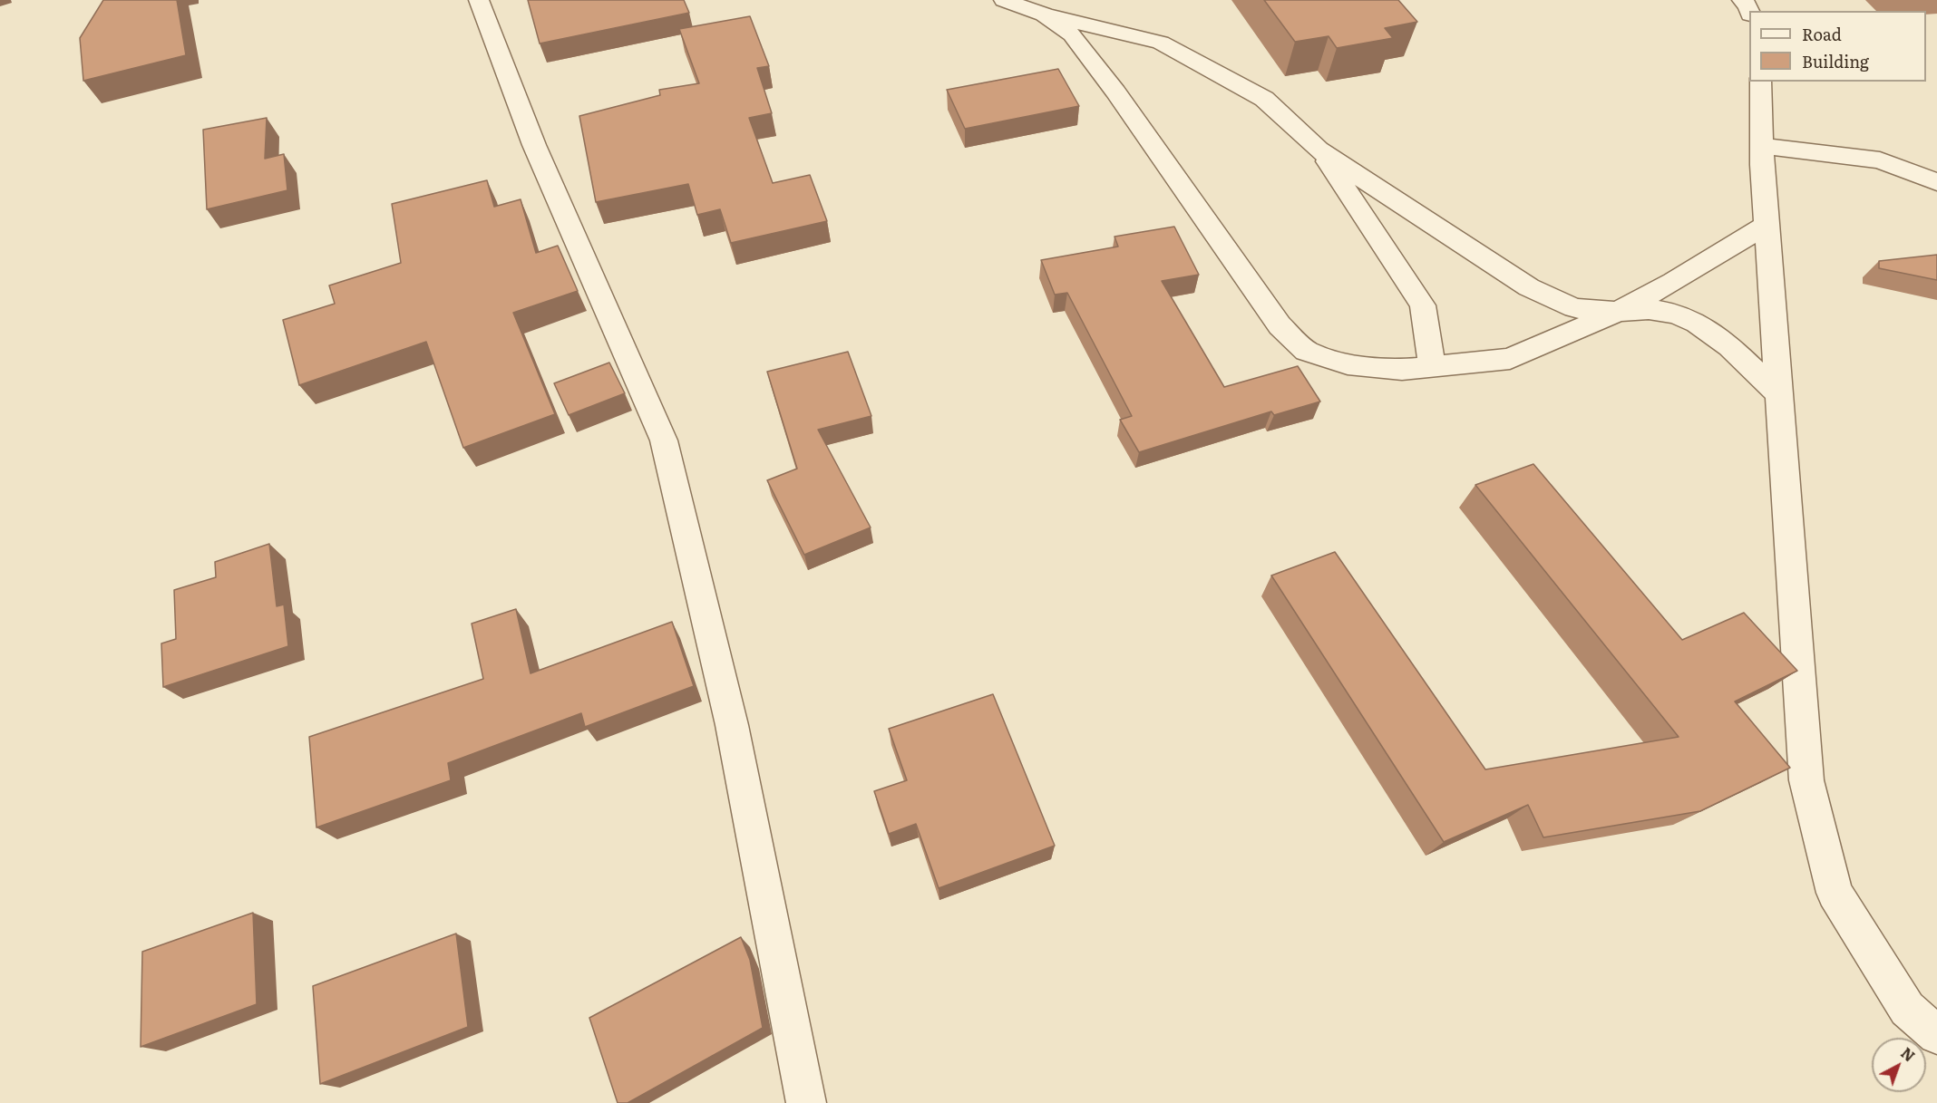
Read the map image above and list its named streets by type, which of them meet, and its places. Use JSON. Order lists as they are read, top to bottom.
{
  "legend": ["Road", "Building"],
  "north": "top right"
}
